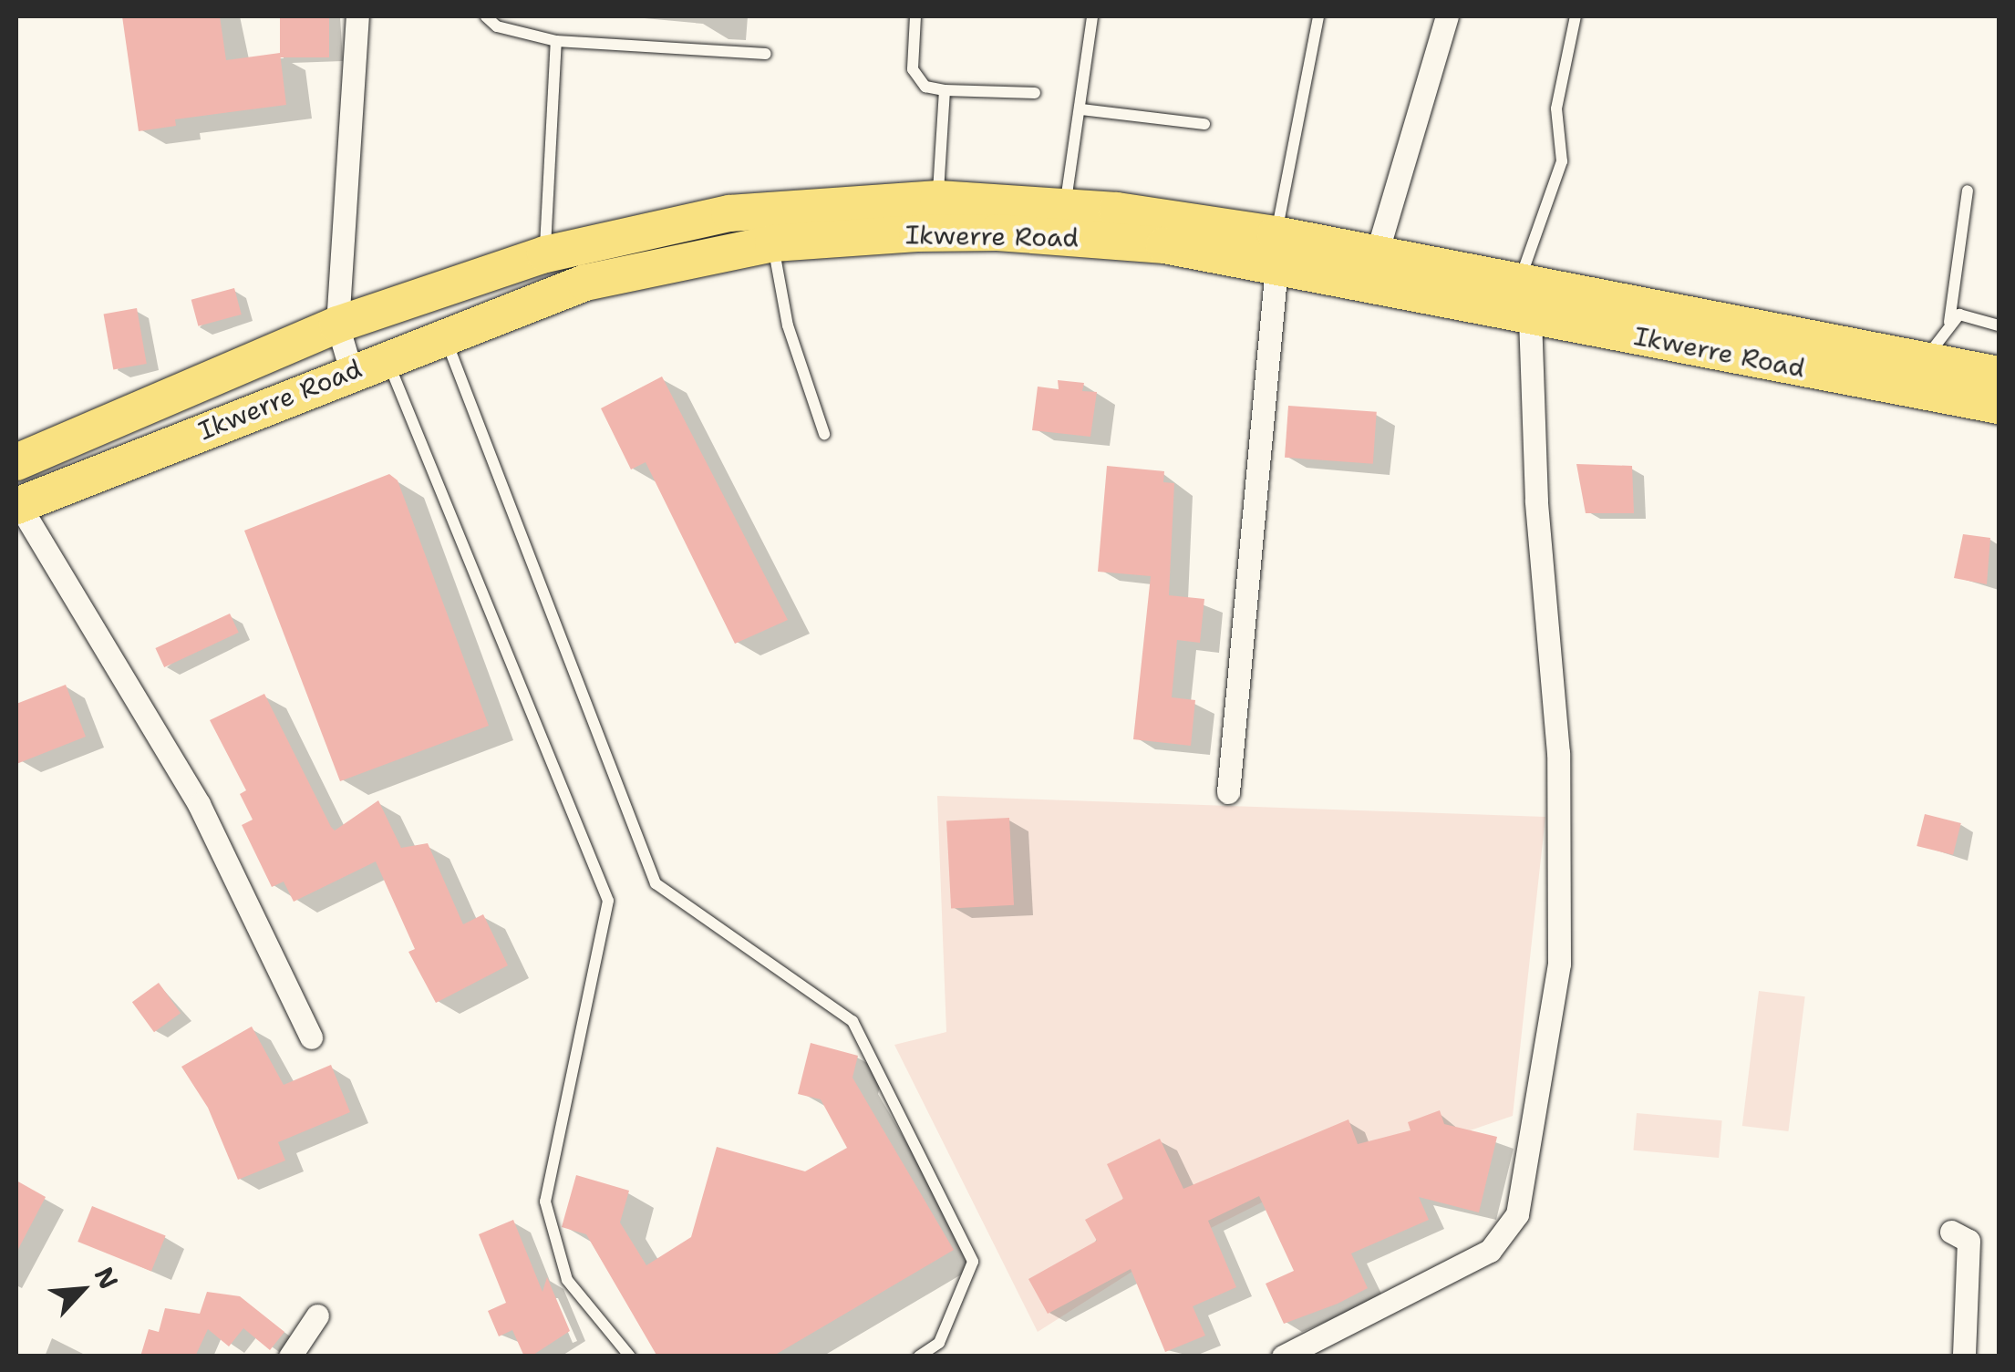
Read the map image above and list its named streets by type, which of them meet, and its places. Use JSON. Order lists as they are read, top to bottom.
{
  "streets": {
    "main road": ["Ikwerre Road"]
  },
  "north": "top right"
}
